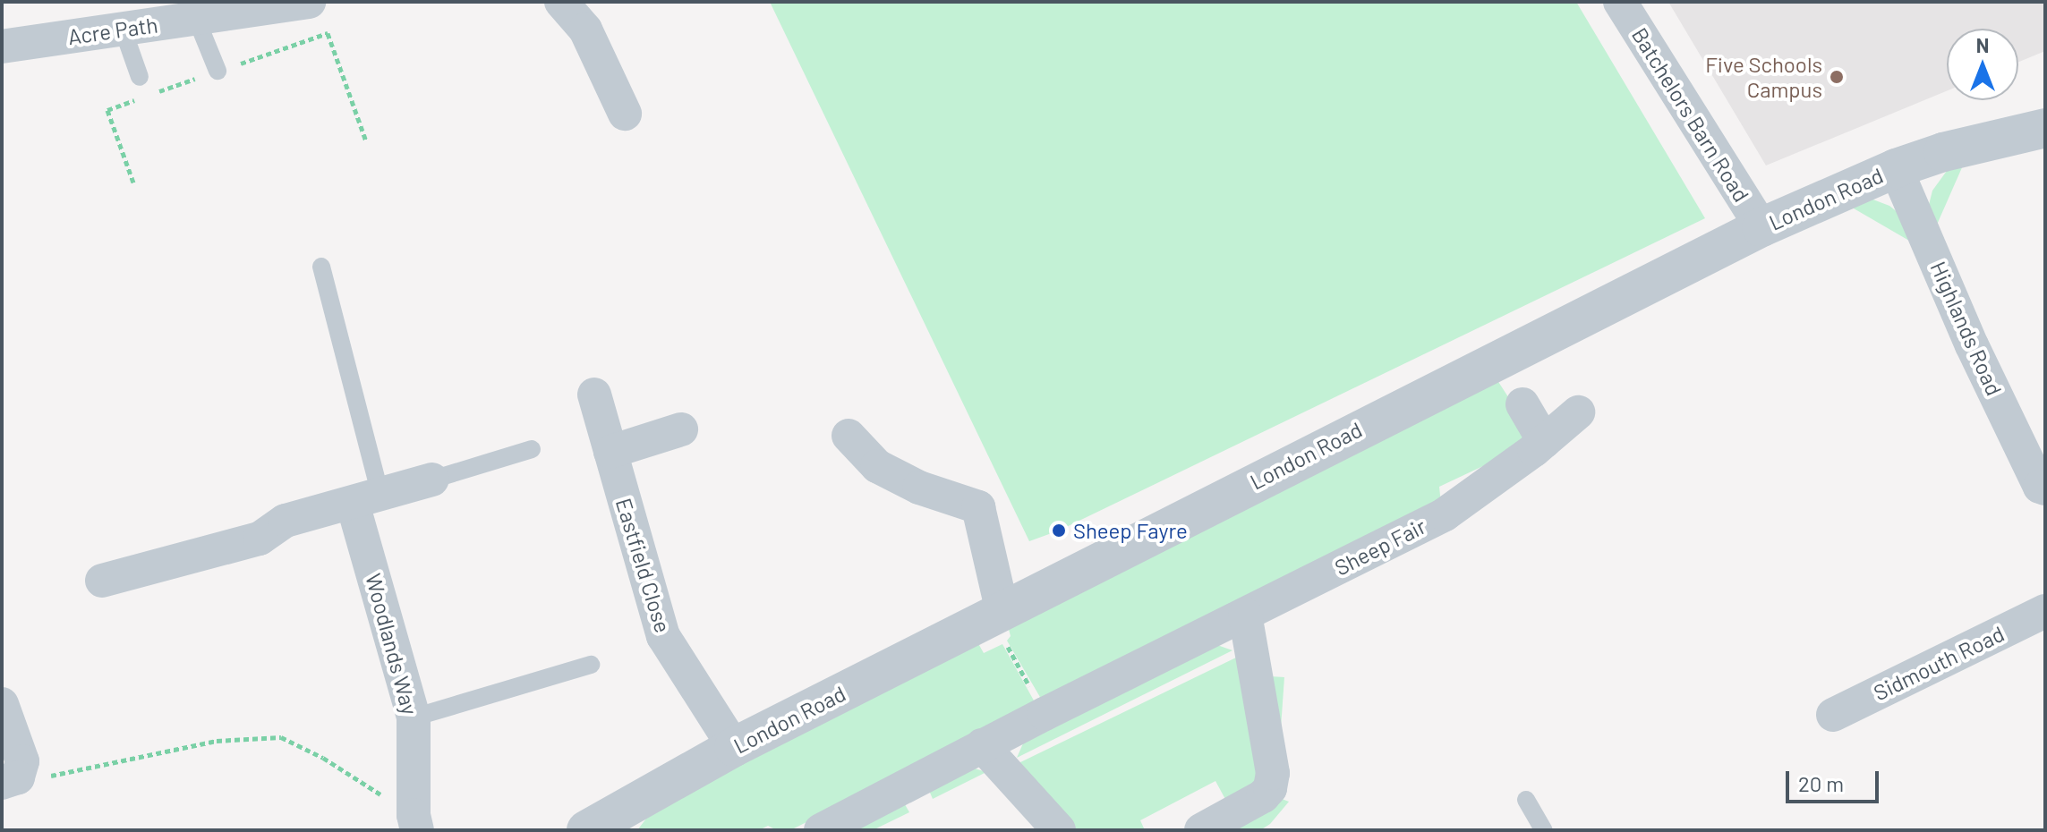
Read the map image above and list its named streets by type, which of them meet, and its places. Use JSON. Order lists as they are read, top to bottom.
{
  "streets": {
    "street": [
      "Acre Path",
      "Batchelors Barn Road",
      "London Road",
      "Highlands Road",
      "Sheep Fair",
      "Eastfield Close",
      "Woodlands Way",
      "Sidmouth Road"
    ]
  },
  "crossings": [
    ["Batchelors Barn Road", "London Road"],
    ["London Road", "Highlands Road"],
    ["London Road", "Eastfield Close"]
  ],
  "places": ["Five Schools Campus", "Sheep Fayre"],
  "scale_bar": "20 m",
  "north": "top"
}
